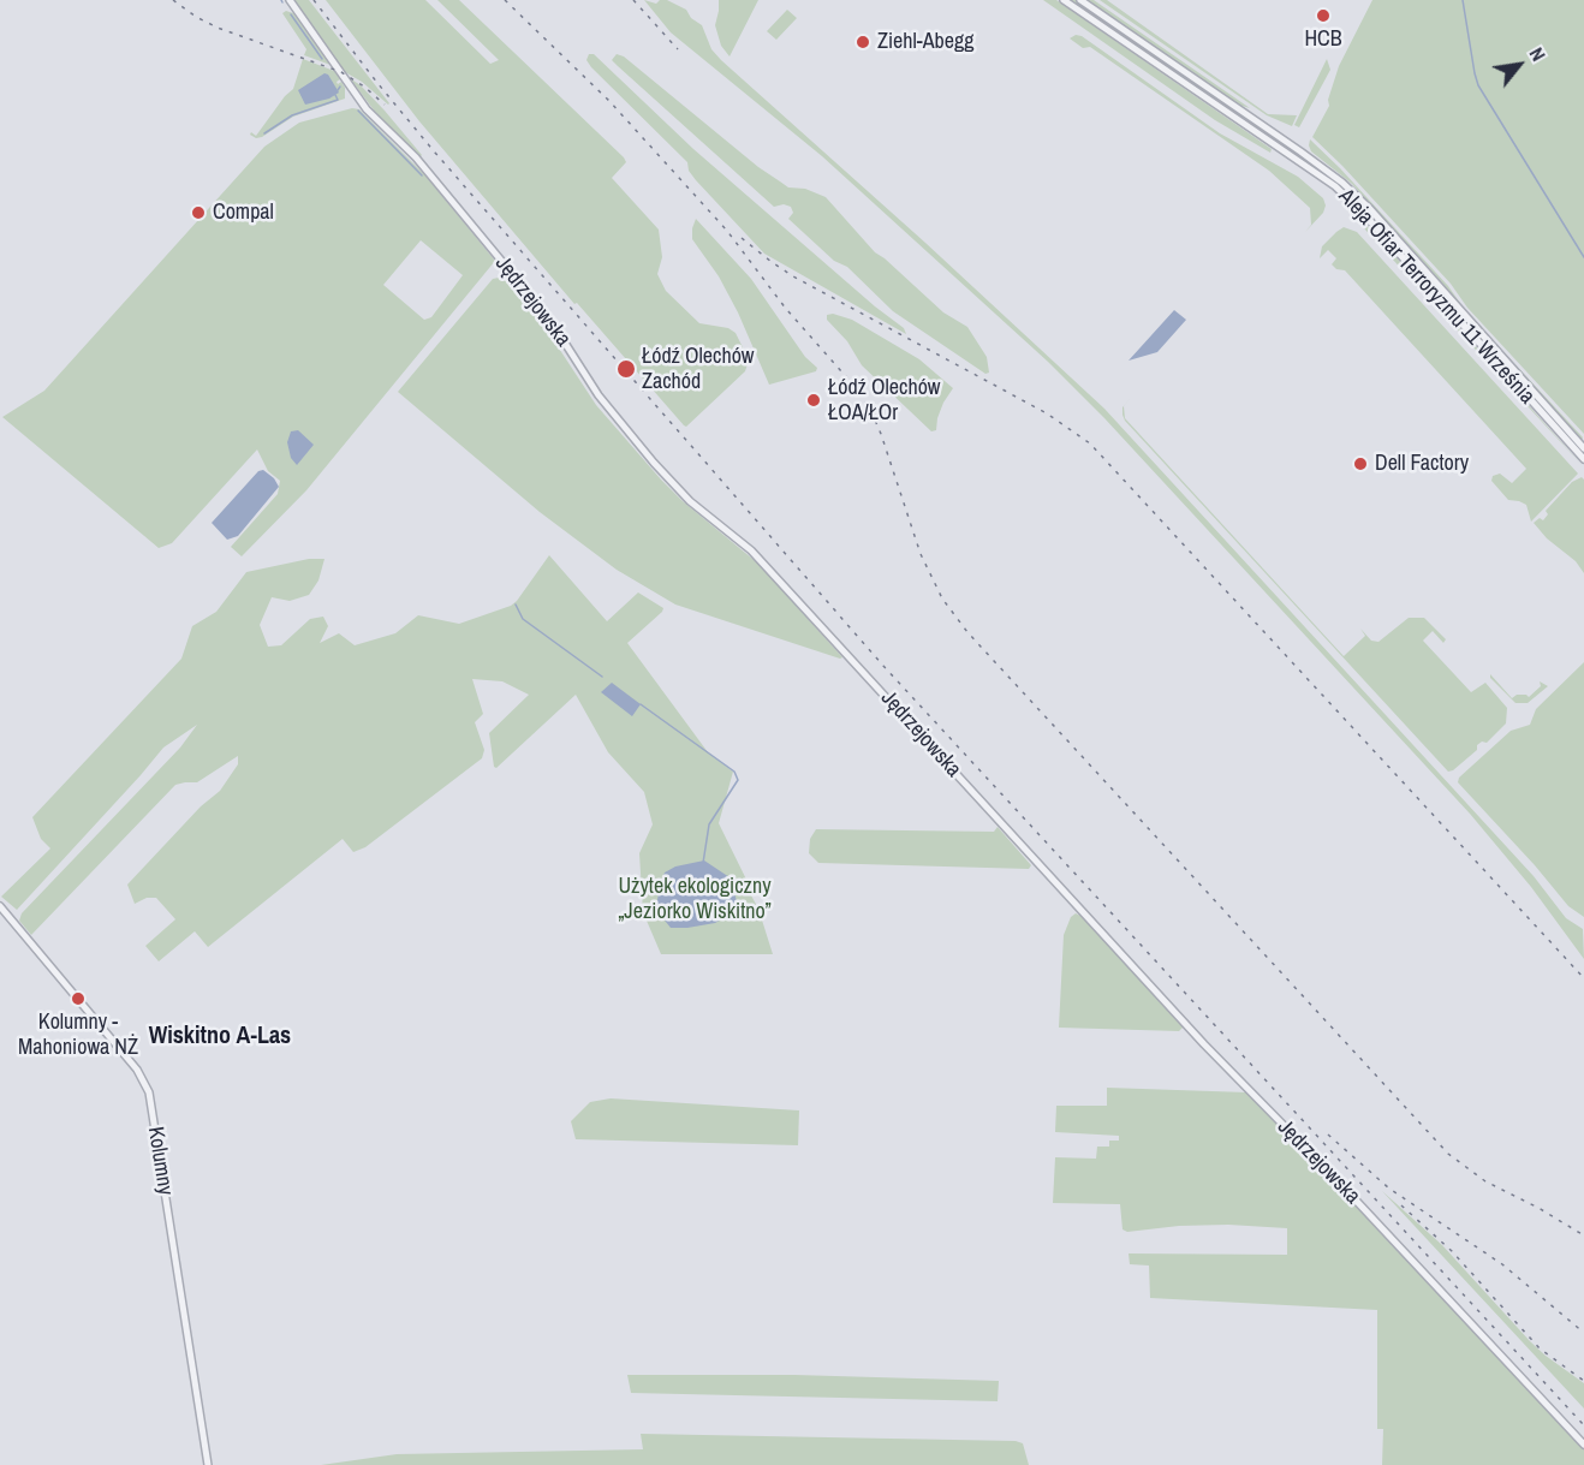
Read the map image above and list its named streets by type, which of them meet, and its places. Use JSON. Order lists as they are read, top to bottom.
{
  "streets": {
    "street": ["Aleja Ofiar Terroryzmu 11 Września", "Jędrzejowska", "Kolumny"]
  },
  "districts": ["Wiskitno A-Las"],
  "parks": ["Użytek ekologiczny „Jeziorko Wiskitno”"],
  "places": [
    "HCB",
    "Ziehl-Abegg",
    "Compal",
    "Łódź Olechów Zachód",
    "Łódź Olechów ŁOA/ŁOr",
    "Dell Factory",
    "Kolumny - Mahoniowa NŻ"
  ],
  "north": "top right"
}
